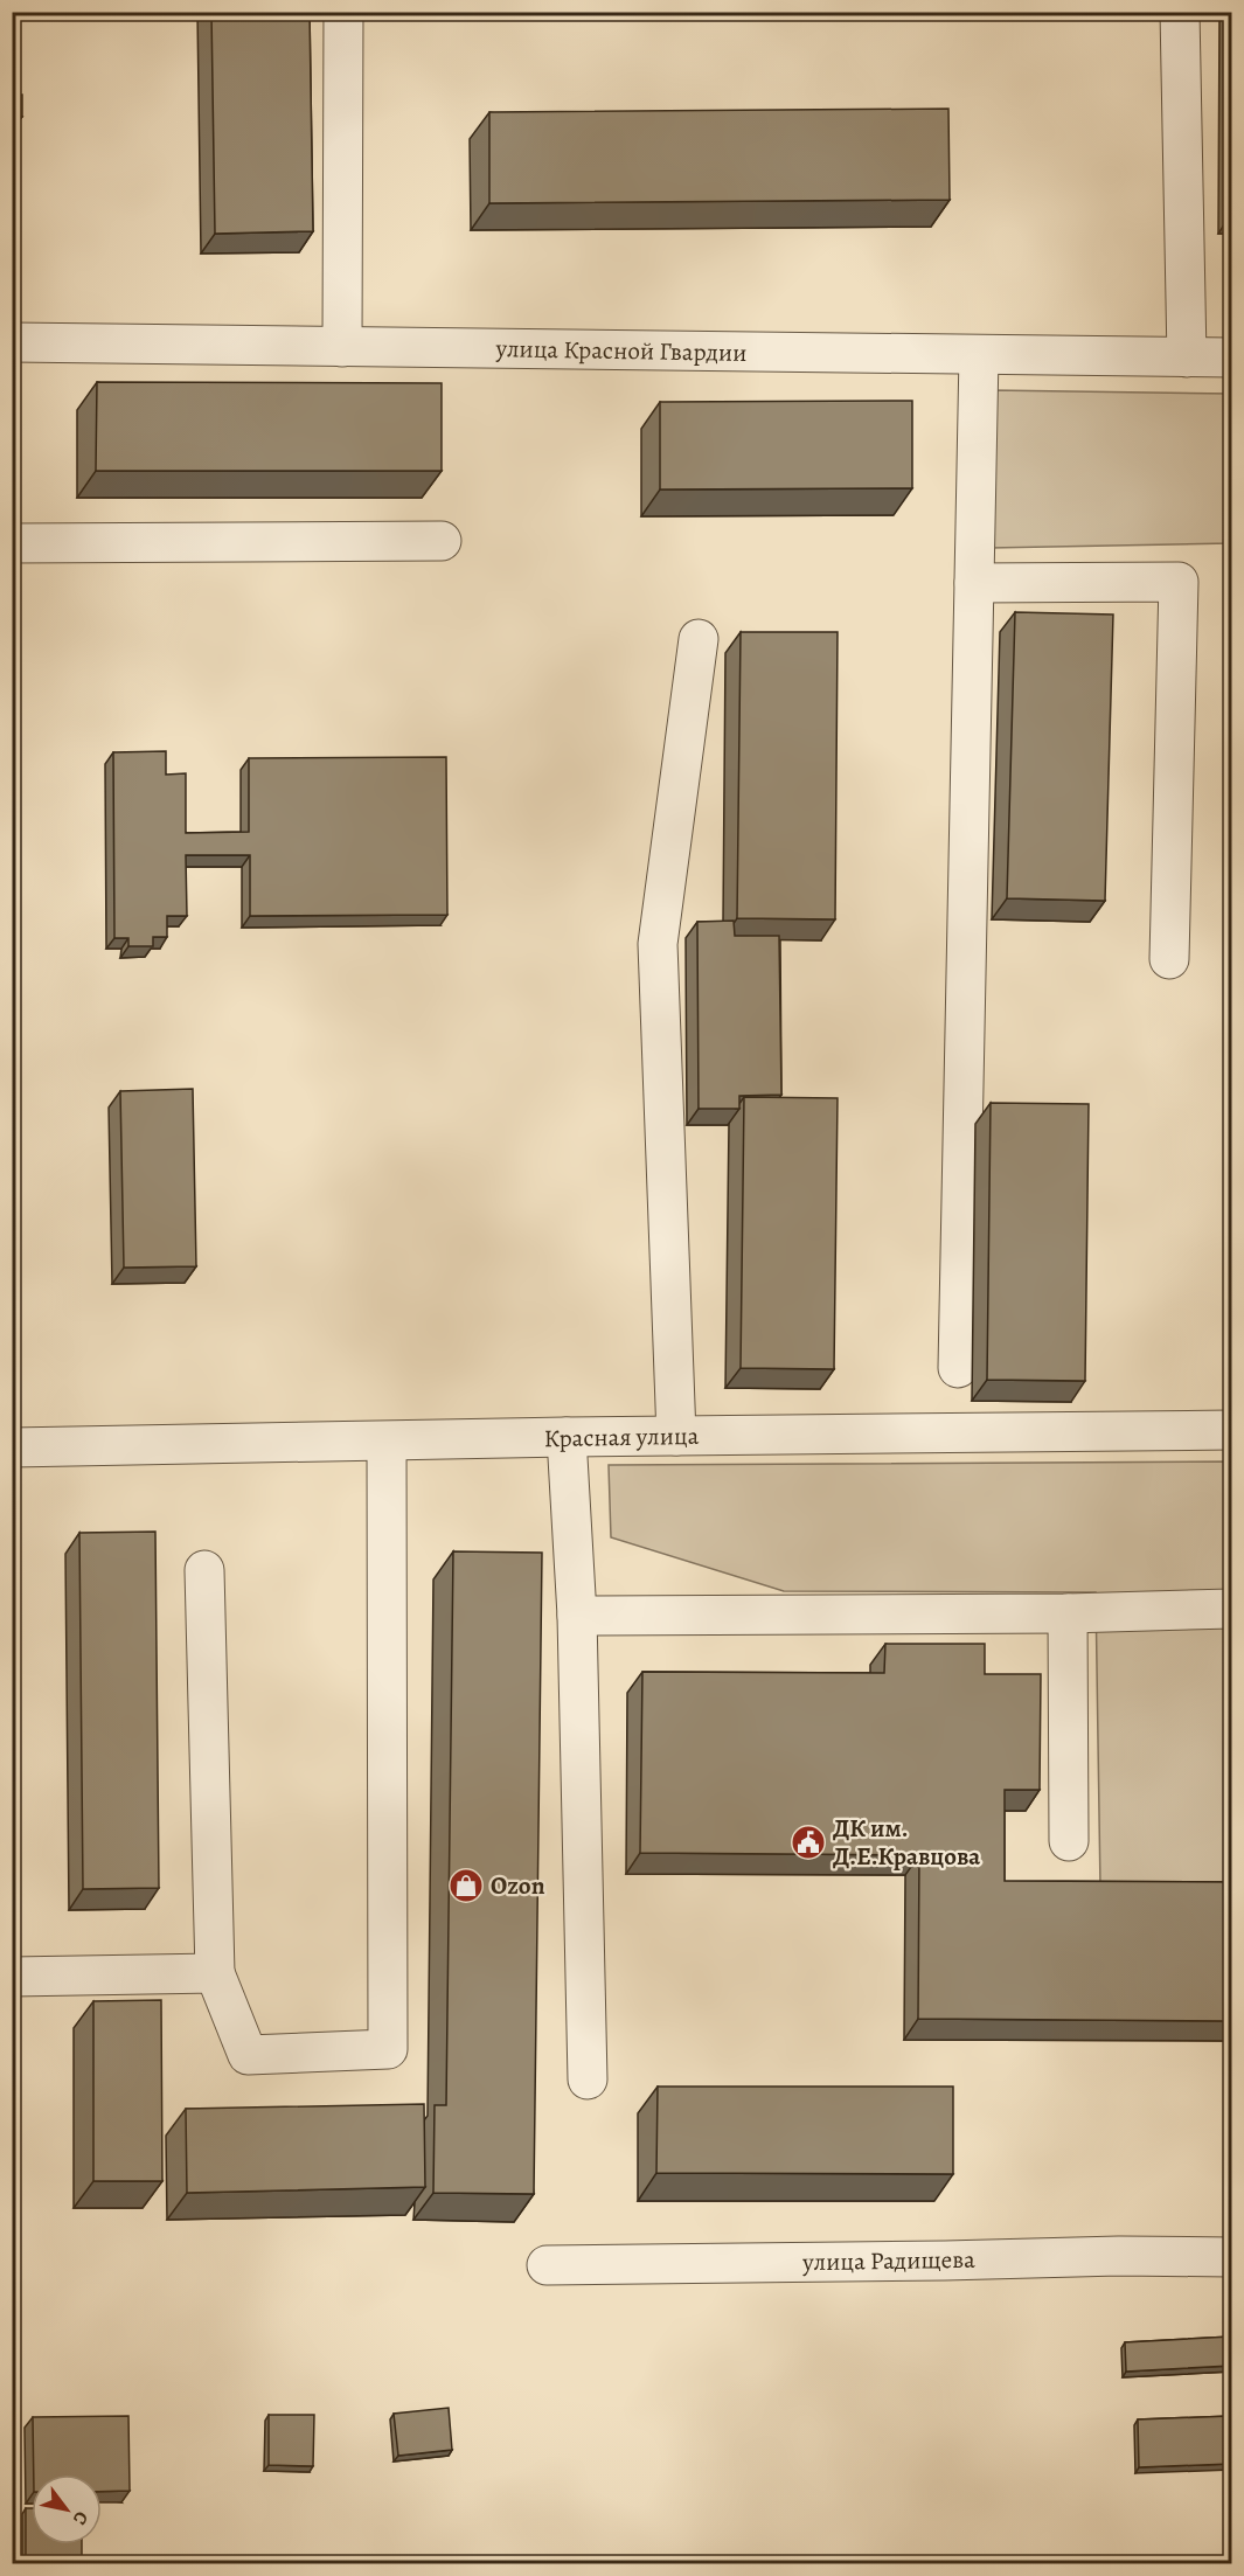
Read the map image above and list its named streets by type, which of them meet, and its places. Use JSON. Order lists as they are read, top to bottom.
{
  "streets": {
    "street": ["улица Красной Гвардии", "Красная улица", "улица Радищева"]
  },
  "places": {
    "public building": ["ДК им. Д.Е.Кравцова"],
    "shop": ["Ozon"]
  },
  "north": "bottom right"
}
